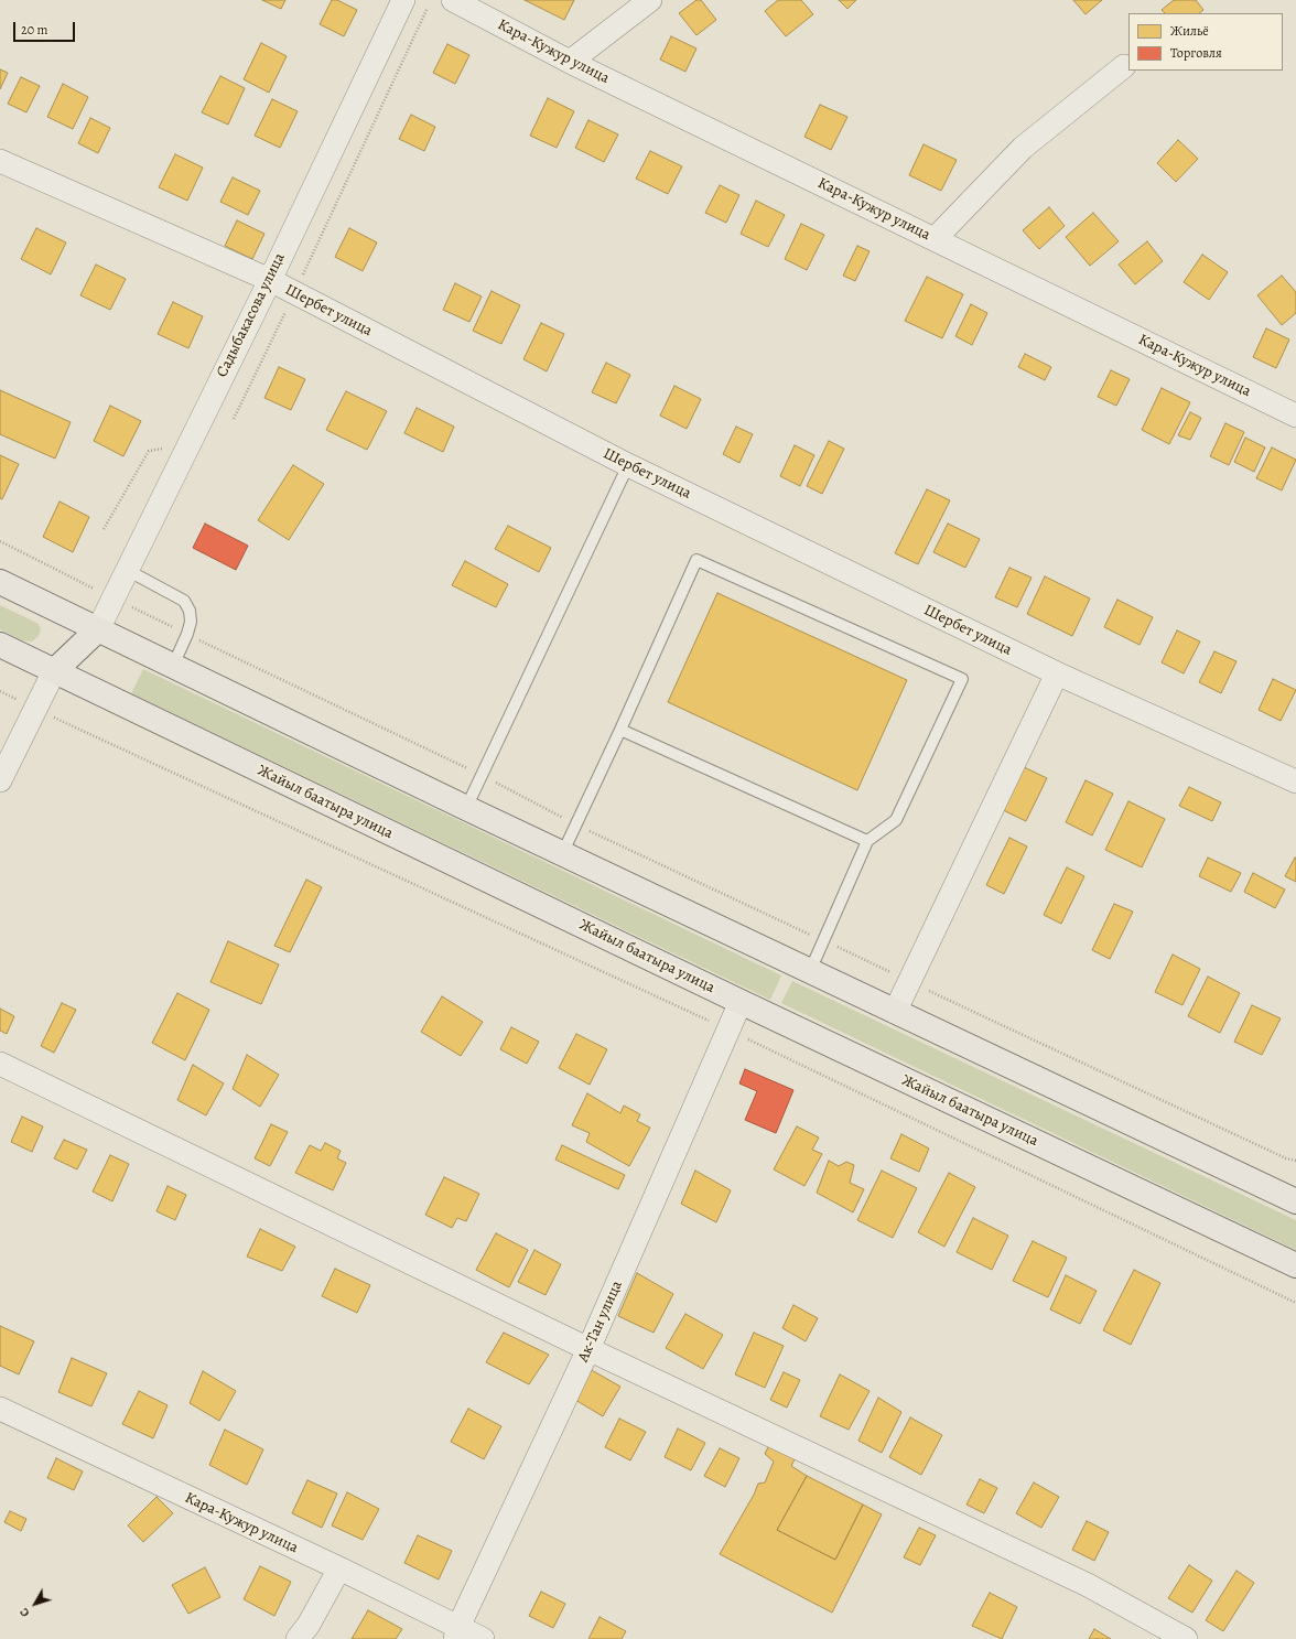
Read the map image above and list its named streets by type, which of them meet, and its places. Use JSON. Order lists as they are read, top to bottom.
{
  "streets": {
    "main road": ["Жайыл баатыра улица"],
    "street": [
      "Кара-Кужур улица",
      "Шербет улица",
      "Садыбакасова улица",
      "Ак-Тан улица"
    ]
  },
  "crossings": [
    ["Кара-Кужур улица", "Ак-Тан улица"],
    ["Шербет улица", "Садыбакасова улица"],
    ["Жайыл баатыра улица", "Ак-Тан улица"]
  ],
  "legend": ["Жильё", "Торговля"],
  "scale_bar": "20 m",
  "north": "bottom left"
}
